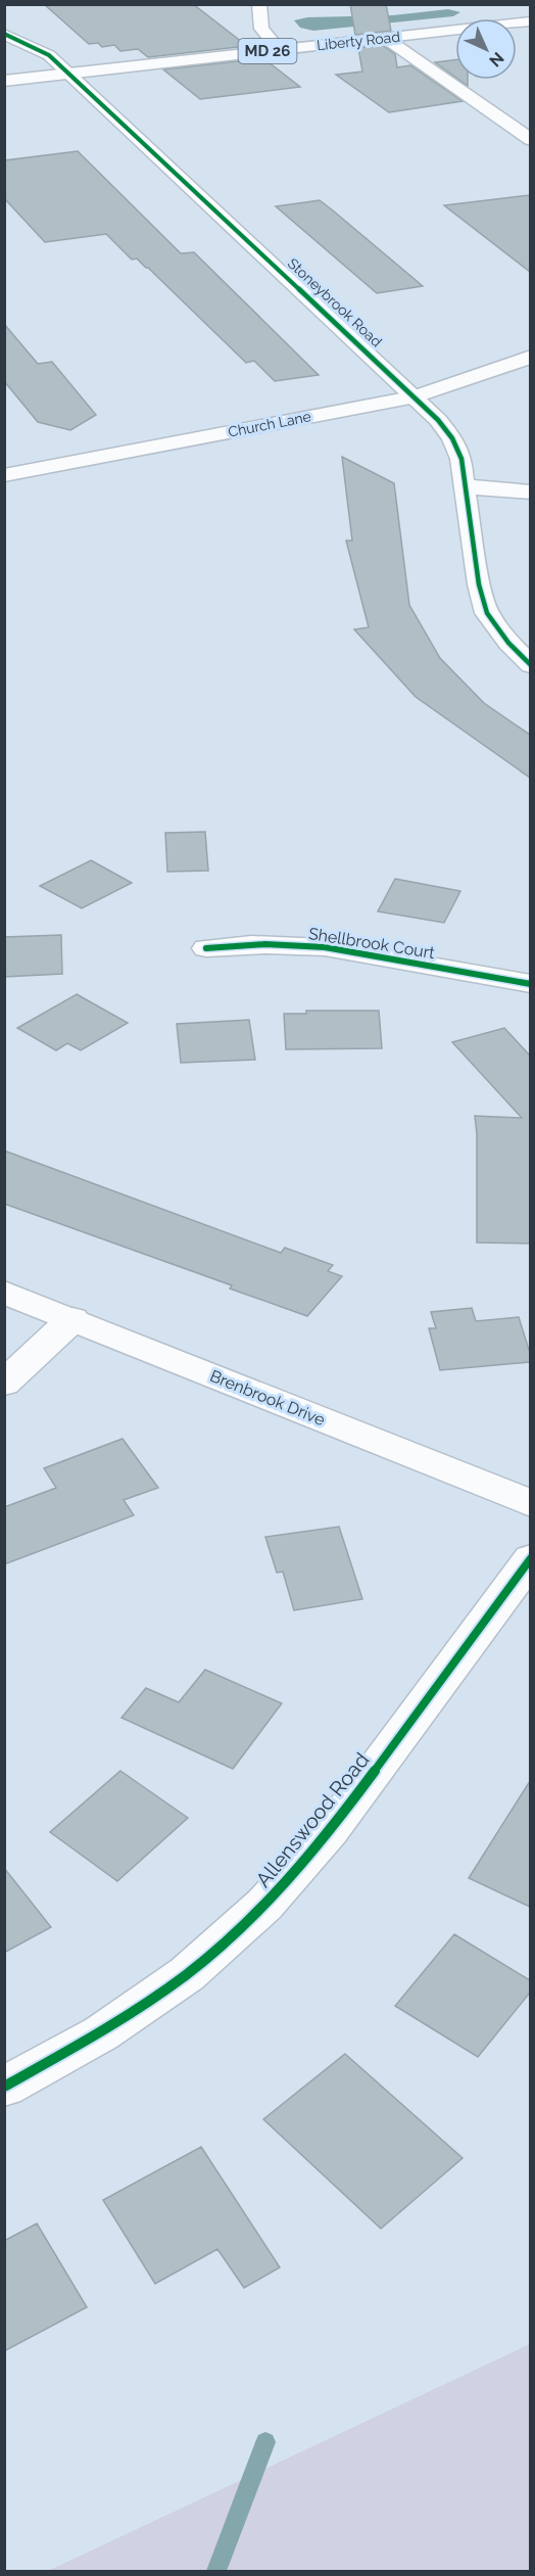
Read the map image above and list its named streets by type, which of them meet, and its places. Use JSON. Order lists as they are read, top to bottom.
{
  "streets": {
    "street": [
      "Liberty Road",
      "MD 26",
      "Stoneybrook Road",
      "Church Lane",
      "Shellbrook Court",
      "Brenbrook Drive",
      "Allenswood Road"
    ]
  },
  "crossings": [
    ["Liberty Road", "Stoneybrook Road"],
    ["Stoneybrook Road", "Church Lane"]
  ],
  "north": "bottom right"
}
